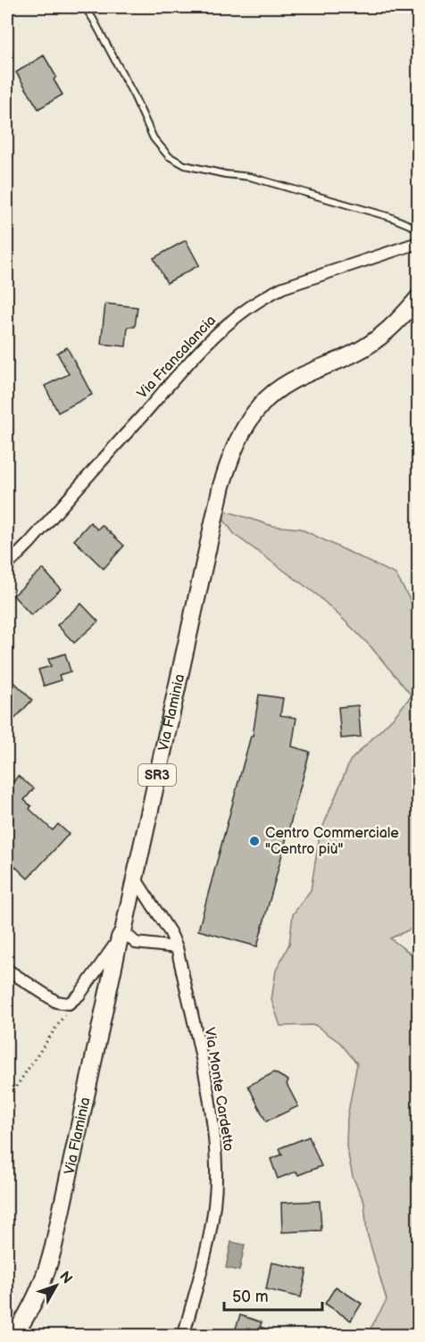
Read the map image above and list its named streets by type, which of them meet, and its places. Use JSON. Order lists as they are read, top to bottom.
{
  "streets": {
    "main road": ["Via Flaminia", "SR3"],
    "street": ["Via Francalancia", "Via Monte Cardetto"]
  },
  "crossings": [
    ["Via Flaminia", "Via Monte Cardetto"]
  ],
  "places": ["Centro Commerciale \"Centro più\""],
  "scale_bar": "50 m",
  "north": "top right"
}
